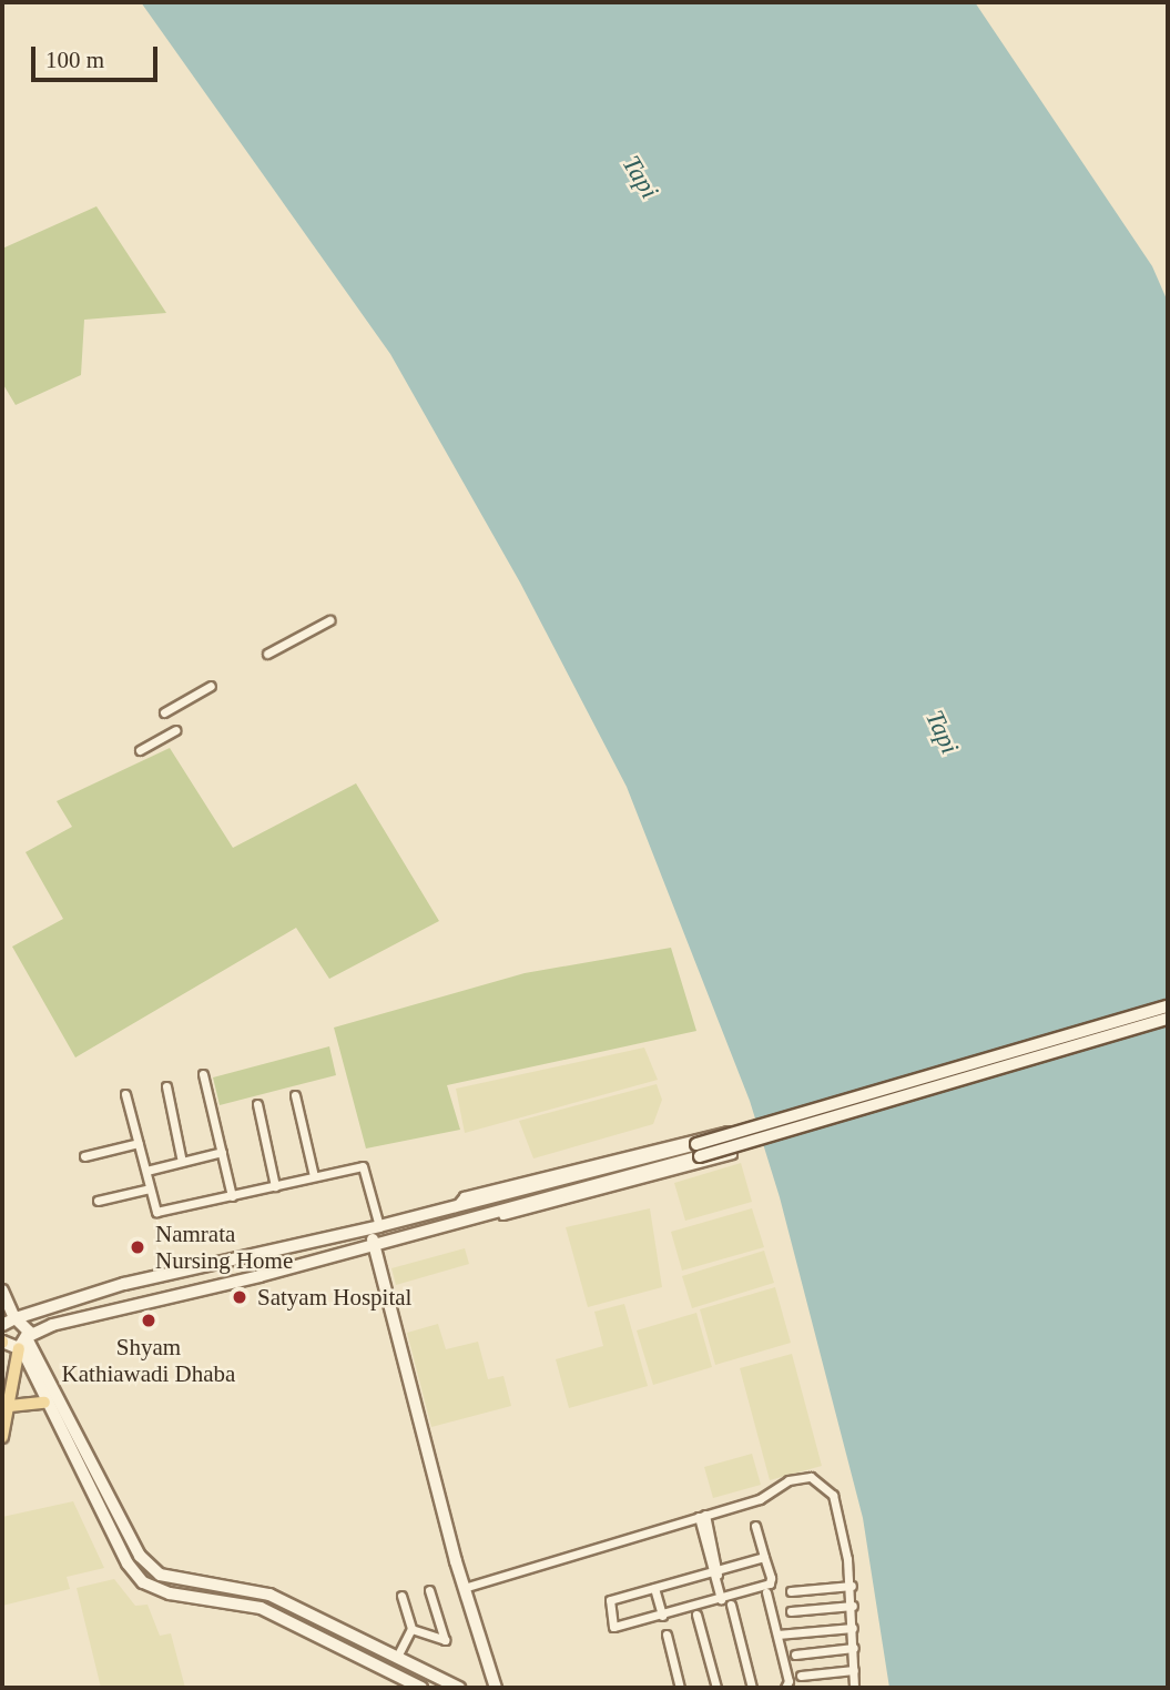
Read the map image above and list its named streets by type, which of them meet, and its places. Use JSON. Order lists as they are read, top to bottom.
{
  "water": ["Tapi"],
  "places": ["Namrata Nursing Home", "Satyam Hospital", "Shyam Kathiawadi Dhaba"],
  "scale_bar": "100 m"
}
